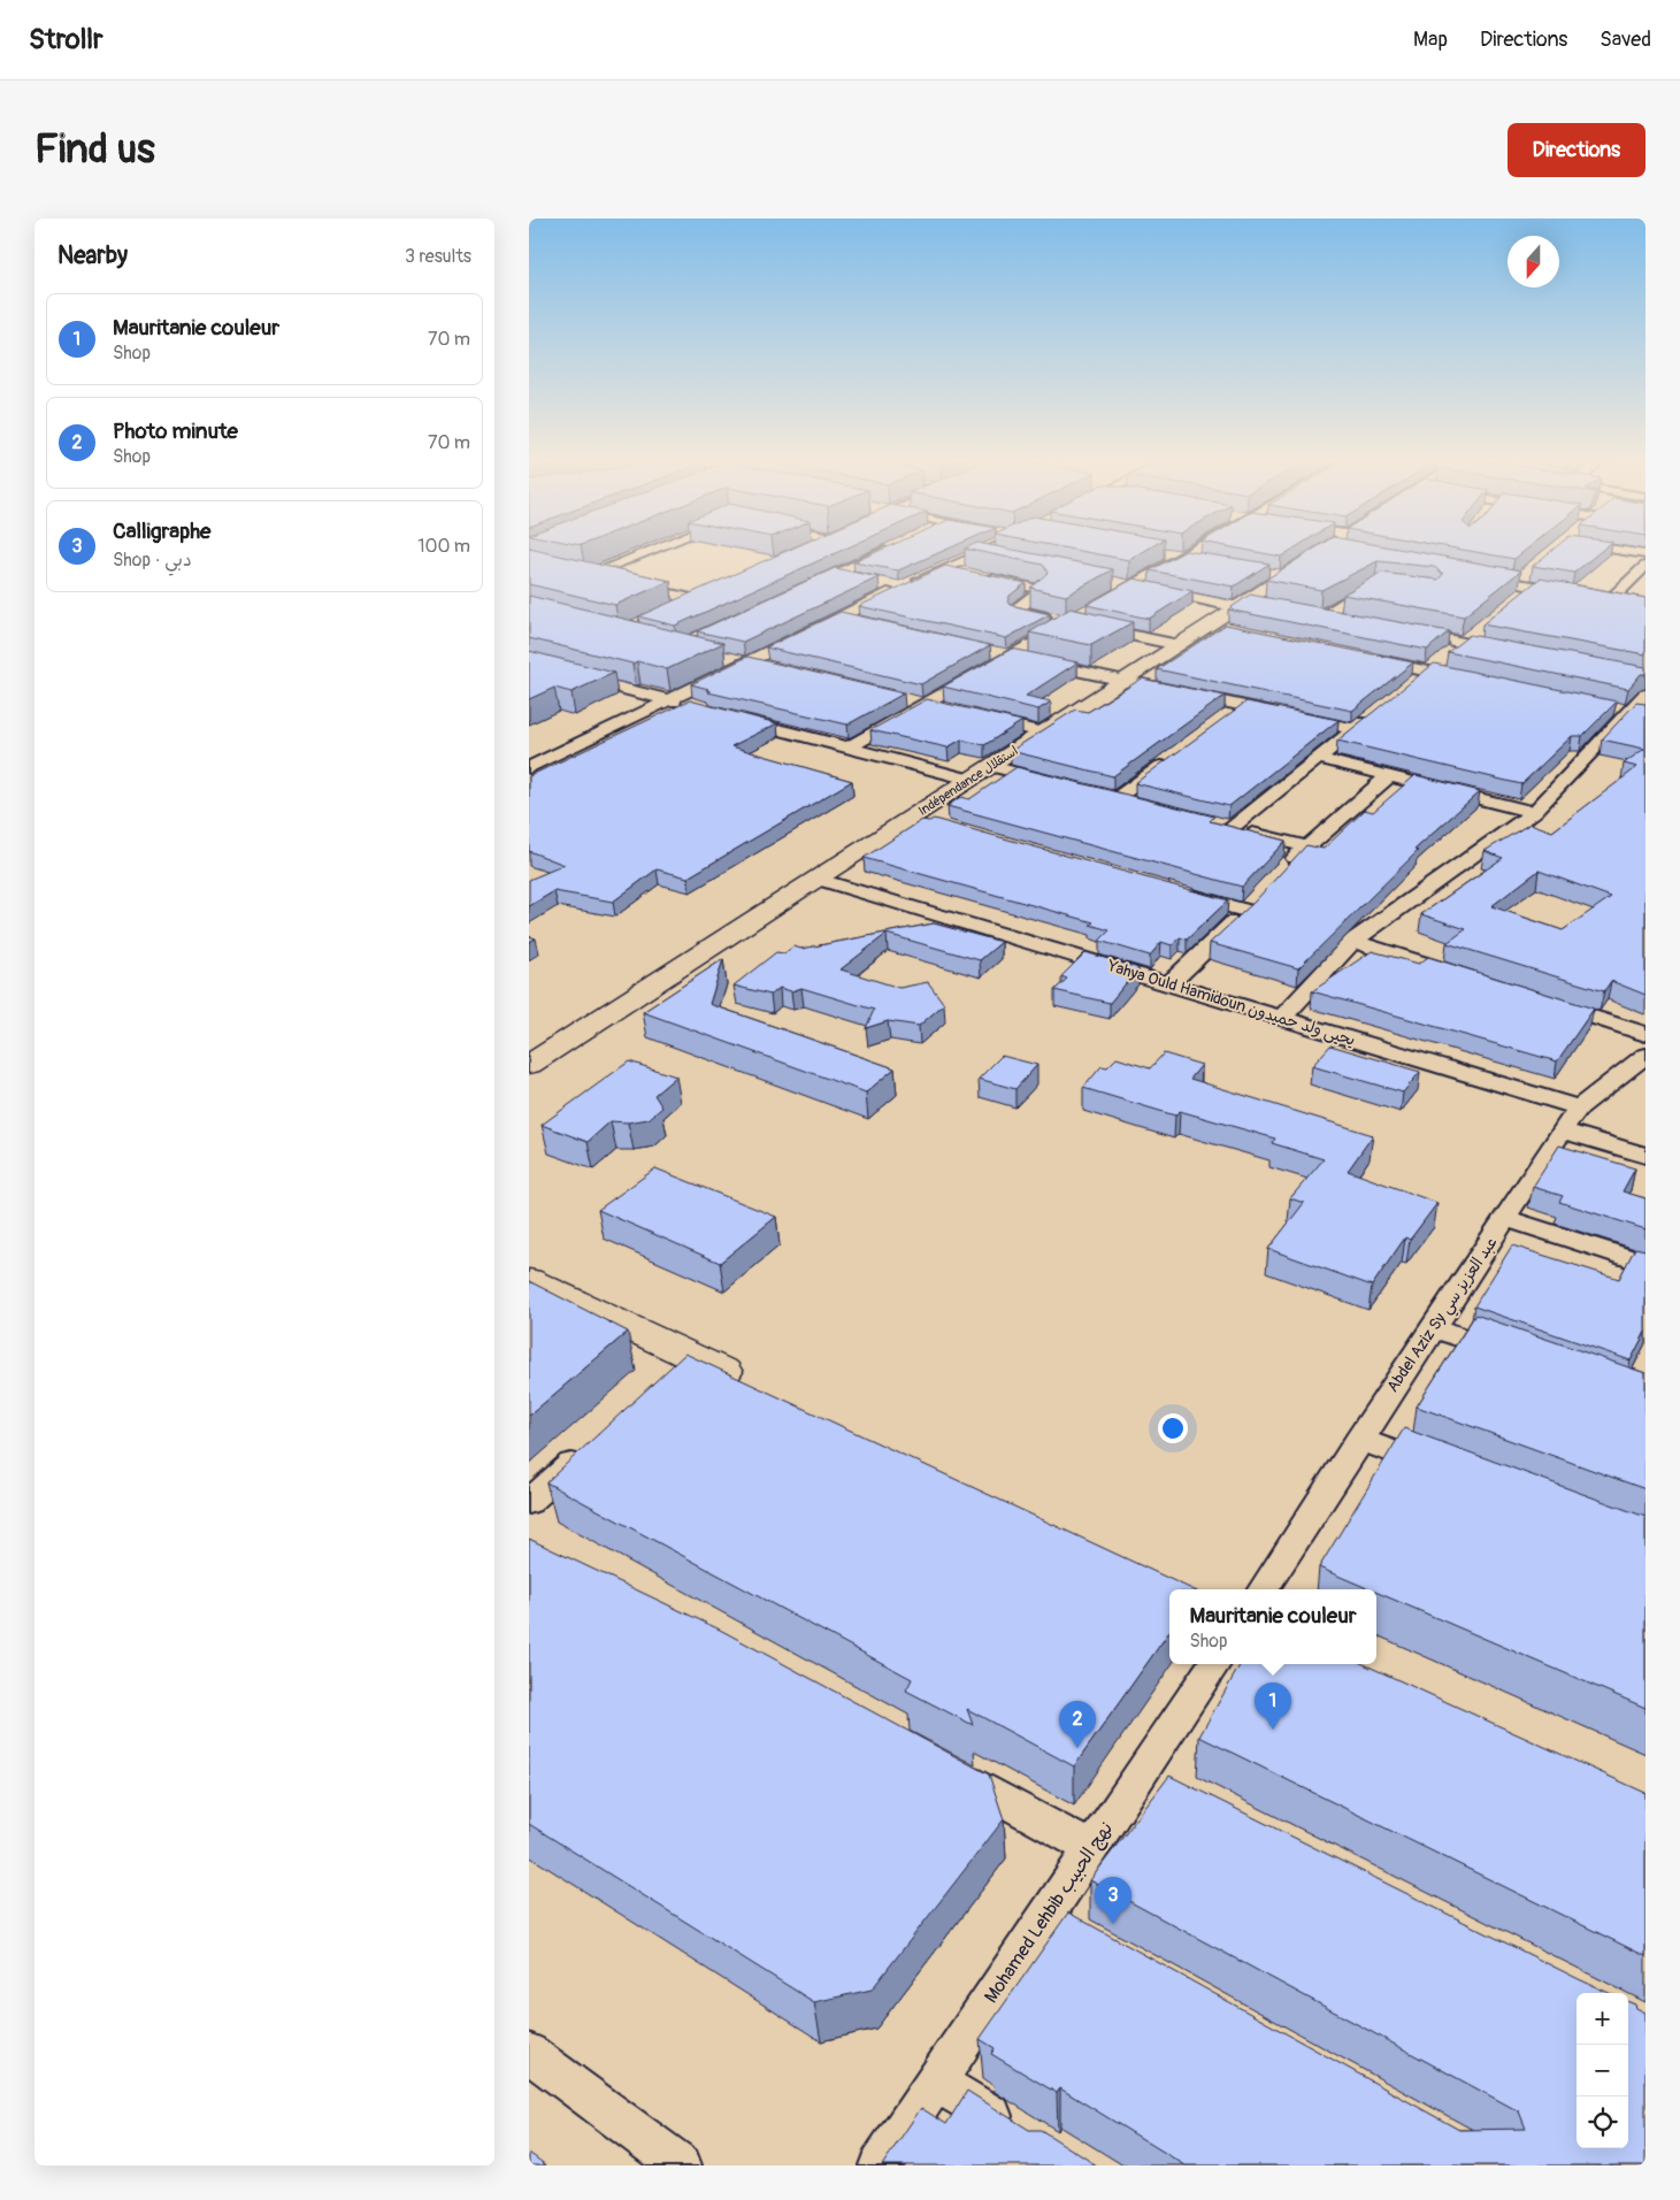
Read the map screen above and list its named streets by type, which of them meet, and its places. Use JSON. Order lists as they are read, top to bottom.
{
  "streets": {
    "street": [
      "Indépendance استقلال",
      "Yahya Ould Hamidoun يحيى ولد حميدون",
      "Abdel Aziz Sy عبد العزيز سي",
      "Mohamed Lehbib نهج الحبيب"
    ]
  },
  "crossings": [
    ["Indépendance استقلال", "Yahya Ould Hamidoun يحيى ولد حميدون"],
    ["Yahya Ould Hamidoun يحيى ولد حميدون", "Abdel Aziz Sy عبد العزيز سي"]
  ],
  "north": "bottom",
  "page": {
    "header": "Strollr",
    "nav": ["Map", "Directions", "Saved"],
    "buttons": "Directions",
    "title": "Find us",
    "heading": ["Nearby", "3 results"],
    "list": [
      {
        "mark": "1",
        "name": "Mauritanie couleur",
        "note": "Shop",
        "value": "70 m"
      },
      {
        "mark": "2",
        "name": "Photo minute",
        "note": "Shop",
        "value": "70 m"
      },
      {
        "mark": "3",
        "name": "Calligraphe",
        "note": "Shop · دبي",
        "value": "100 m"
      }
    ],
    "popup": ["Mauritanie couleur", "Shop"],
    "pins": ["1", "2", "3"],
    "map_buttons": ["+", "−"]
  }
}
